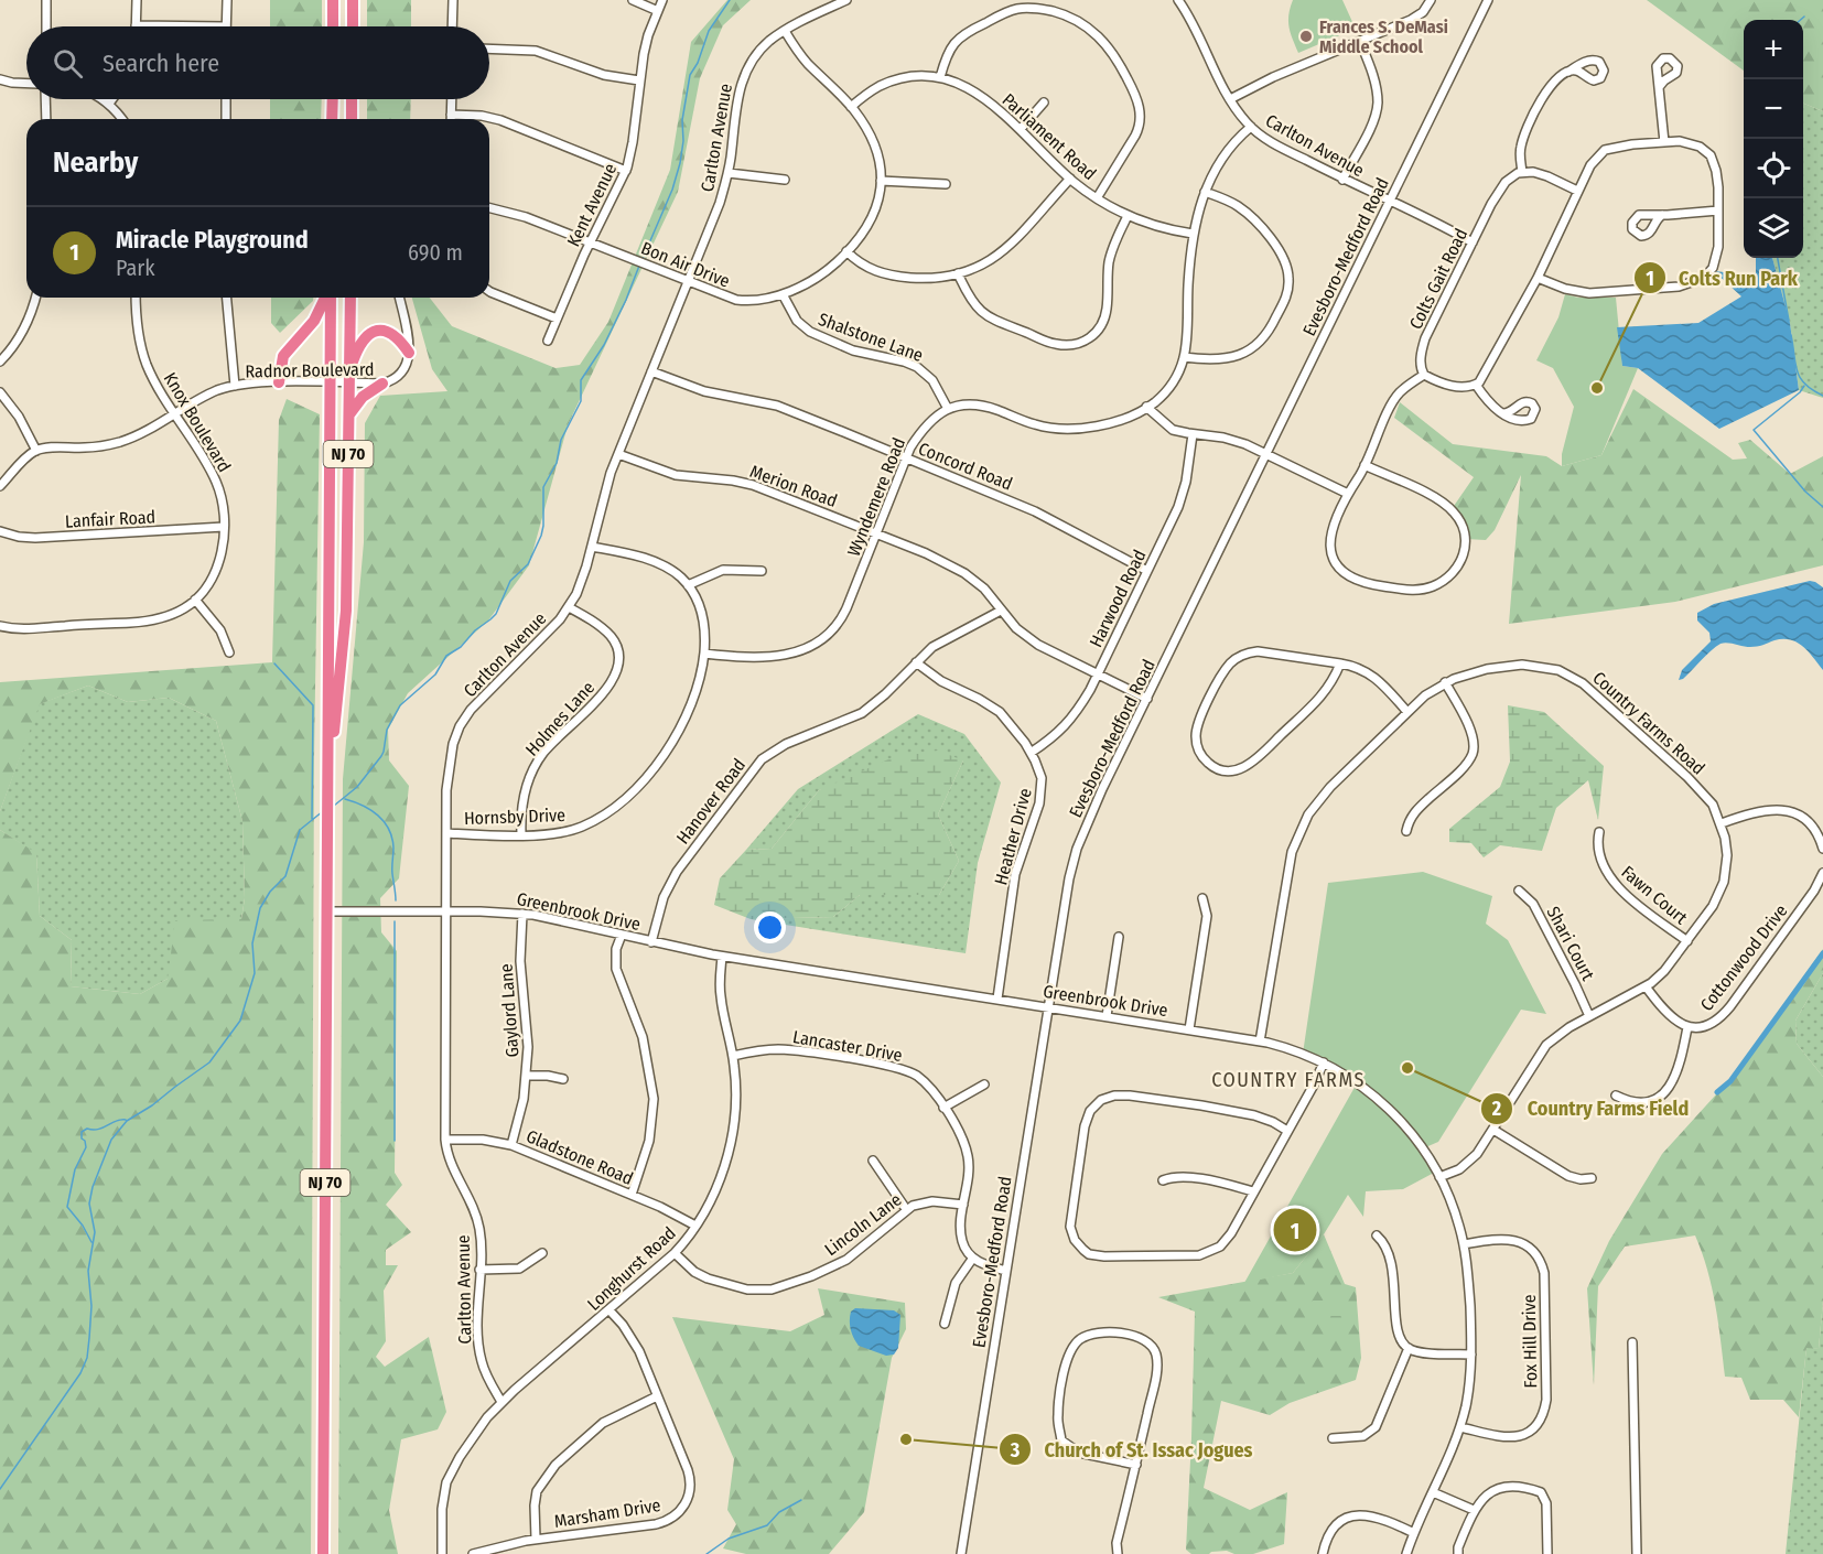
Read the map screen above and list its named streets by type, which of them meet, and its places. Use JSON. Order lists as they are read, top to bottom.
{
  "streets": {
    "highway": ["NJ 70"],
    "street": [
      "Parliament Road",
      "Carlton Avenue",
      "Kent Avenue",
      "Evesboro-Medford Road",
      "Bon Air Drive",
      "Colts Gait Road",
      "Shalstone Lane",
      "Radnor Boulevard",
      "Knox Boulevard",
      "Concord Road",
      "Merion Road",
      "Wyndemere Road",
      "Lanfair Road",
      "Harwood Road",
      "Holmes Lane",
      "Country Farms Road",
      "Hanover Road",
      "Hornsby Drive",
      "Heather Drive",
      "Fawn Court",
      "Greenbrook Drive",
      "Shari Court",
      "Cottonwood Drive",
      "Gaylord Lane",
      "Lancaster Drive",
      "Gladstone Road",
      "Lincoln Lane",
      "Longhurst Road",
      "Fox Hill Drive",
      "Marsham Drive"
    ]
  },
  "crossings": [
    ["Parliament Road", "Bon Air Drive"],
    ["Carlton Avenue", "Evesboro-Medford Road"],
    ["Carlton Avenue", "Bon Air Drive"],
    ["Carlton Avenue", "Colts Gait Road"],
    ["Carlton Avenue", "Concord Road"],
    ["Carlton Avenue", "Merion Road"],
    ["Carlton Avenue", "Holmes Lane"],
    ["Carlton Avenue", "Hornsby Drive"],
    ["Carlton Avenue", "Greenbrook Drive"],
    ["Carlton Avenue", "Gladstone Road"],
    ["Carlton Avenue", "Longhurst Road"],
    ["Kent Avenue", "Bon Air Drive"],
    ["Evesboro-Medford Road", "Merion Road"],
    ["Evesboro-Medford Road", "Greenbrook Drive"],
    ["Bon Air Drive", "Shalstone Lane"],
    ["Shalstone Lane", "Wyndemere Road"],
    ["Radnor Boulevard", "Knox Boulevard"],
    ["Radnor Boulevard", "NJ 70"],
    ["Knox Boulevard", "Lanfair Road"],
    ["NJ 70", "Greenbrook Drive"],
    ["Concord Road", "Wyndemere Road"],
    ["Concord Road", "Harwood Road"],
    ["Merion Road", "Wyndemere Road"],
    ["Merion Road", "Harwood Road"],
    ["Merion Road", "Hanover Road"],
    ["Wyndemere Road", "Hornsby Drive"],
    ["Harwood Road", "Heather Drive"],
    ["Holmes Lane", "Hornsby Drive"],
    ["Country Farms Road", "Fawn Court"],
    ["Country Farms Road", "Greenbrook Drive"],
    ["Country Farms Road", "Shari Court"],
    ["Country Farms Road", "Cottonwood Drive"],
    ["Hanover Road", "Heather Drive"],
    ["Hanover Road", "Greenbrook Drive"],
    ["Heather Drive", "Greenbrook Drive"],
    ["Greenbrook Drive", "Gaylord Lane"],
    ["Greenbrook Drive", "Longhurst Road"],
    ["Greenbrook Drive", "Fox Hill Drive"],
    ["Gaylord Lane", "Gladstone Road"],
    ["Lancaster Drive", "Lincoln Lane"],
    ["Lancaster Drive", "Longhurst Road"],
    ["Gladstone Road", "Longhurst Road"],
    ["Lincoln Lane", "Longhurst Road"],
    ["Longhurst Road", "Marsham Drive"]
  ],
  "districts": ["COUNTRY FARMS"],
  "places": [
    "Frances S. DeMasi Middle School",
    "Colts Run Park",
    "Country Farms Field",
    "Church of St. Issac Jogues"
  ],
  "page": {
    "map_buttons": ["+", "−"],
    "search": "Search here",
    "heading": "Nearby",
    "list": [
      {
        "mark": "1",
        "name": "Miracle Playground",
        "note": "Park",
        "value": "690 m"
      }
    ],
    "pins": "1"
  }
}
